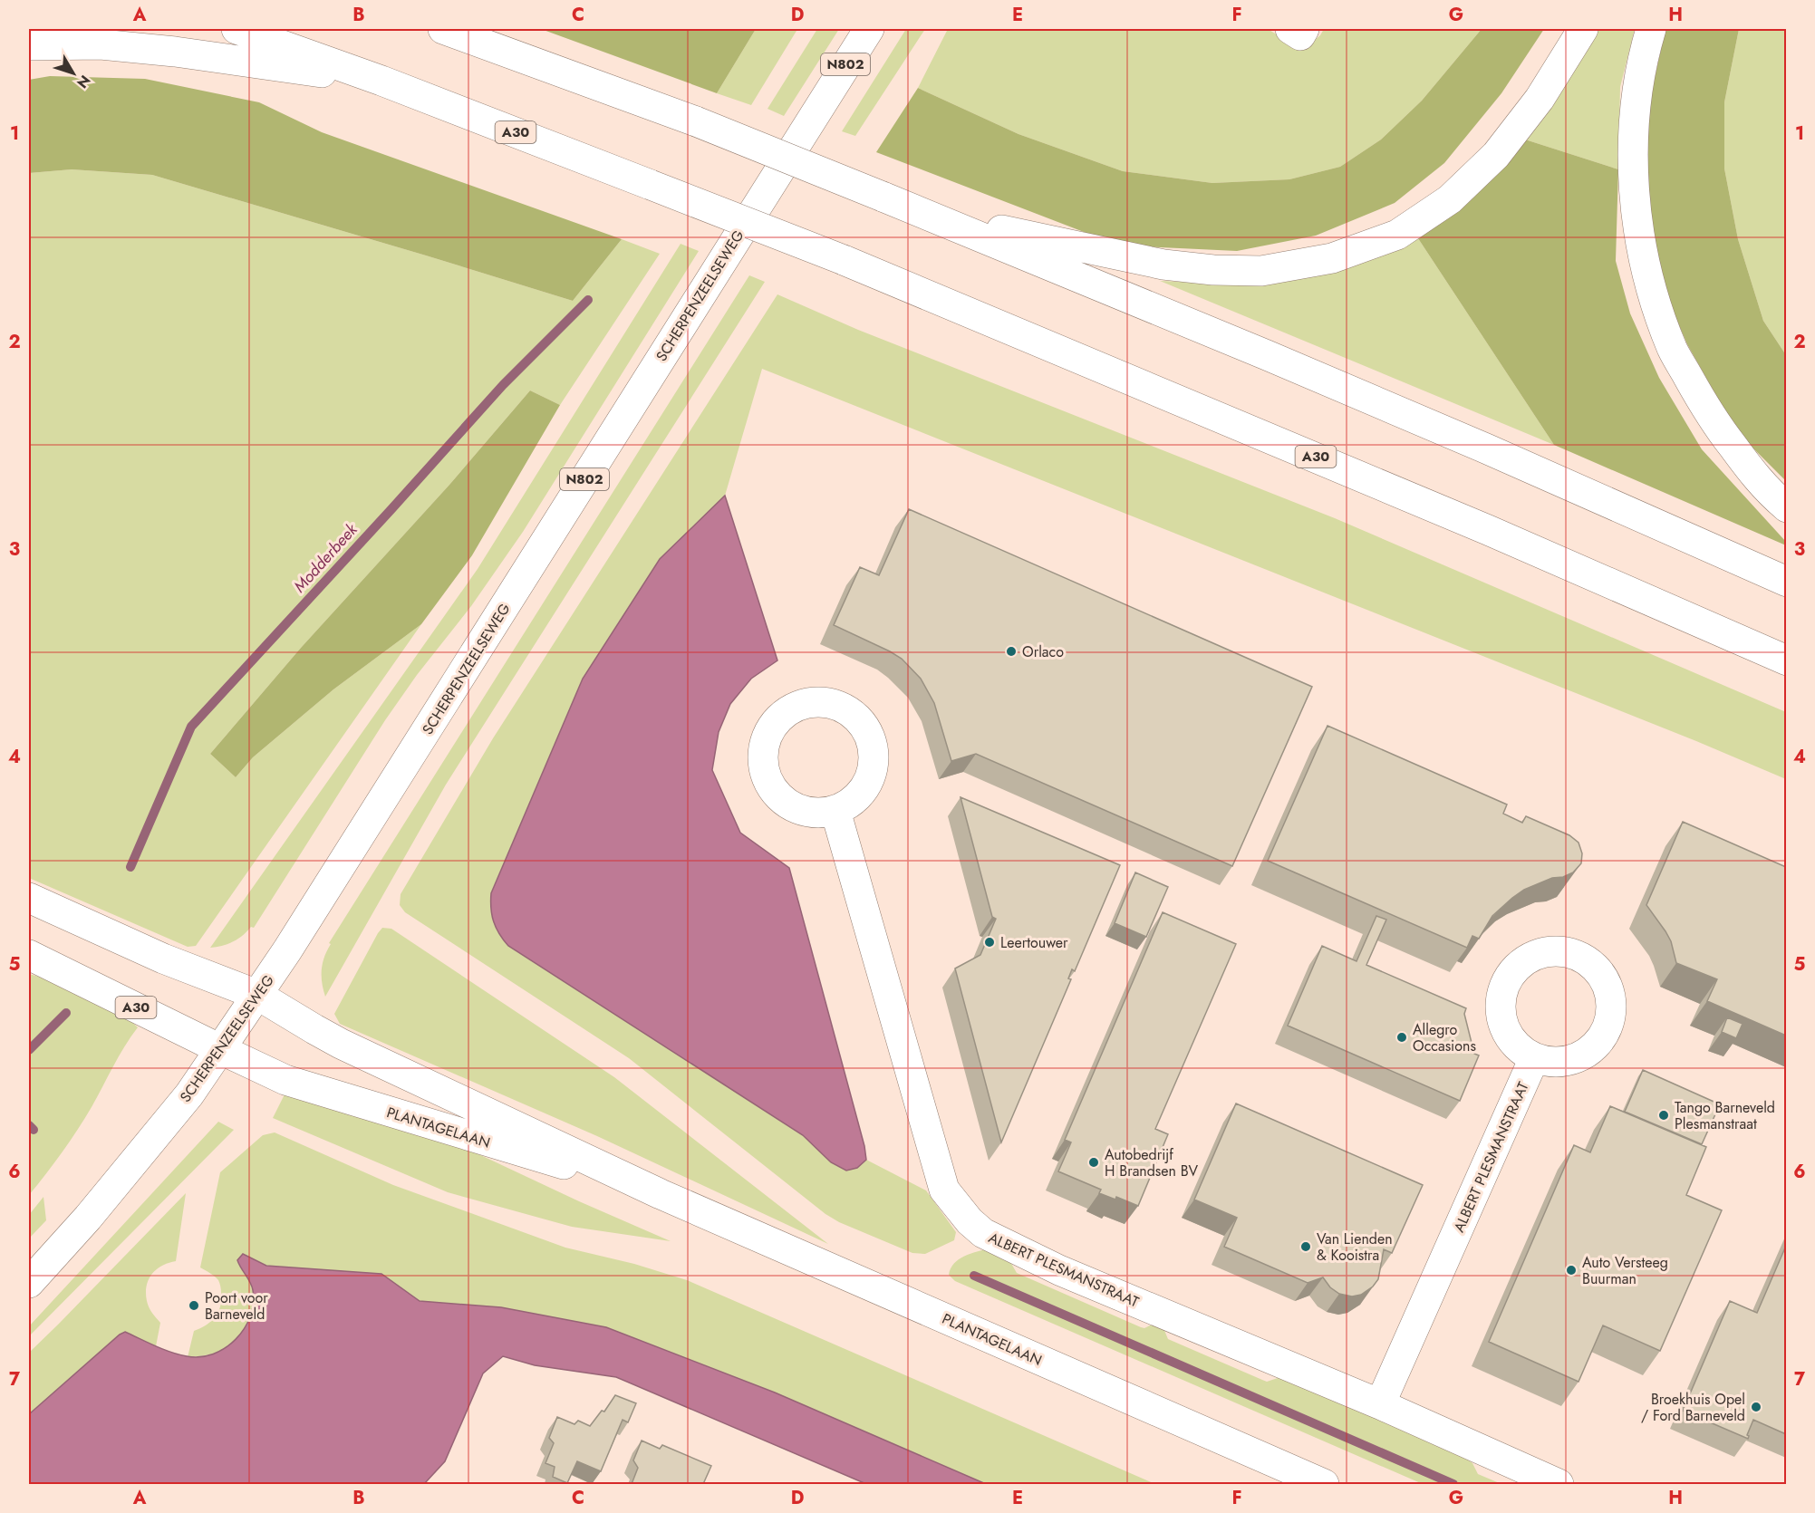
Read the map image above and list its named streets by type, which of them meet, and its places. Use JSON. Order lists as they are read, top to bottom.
{
  "streets": {
    "main road": [
      "N802",
      "A30",
      "SCHERPENZEELSEWEG",
      "PLANTAGELAAN",
      "ALBERT PLESMANSTRAAT"
    ]
  },
  "crossings": [
    ["A30", "SCHERPENZEELSEWEG"],
    ["A30", "PLANTAGELAAN"],
    ["SCHERPENZEELSEWEG", "PLANTAGELAAN"]
  ],
  "water": ["Modderbeek"],
  "places": [
    "Orlaco",
    "Leertouwer",
    "Allegro Occasions",
    "Tango Barneveld Plesmanstraat",
    "Autobedrijf H Brandsen BV",
    "Van Lienden & Kooistra",
    "Auto Versteeg Buurman",
    "Poort voor Barneveld",
    "Broekhuis Opel / Ford Barneveld"
  ],
  "north": "bottom right",
  "grid": {
    "columns": [
      "A",
      "B",
      "C",
      "D",
      "E",
      "F",
      "G",
      "H"
    ],
    "rows": [
      "1",
      "2",
      "3",
      "4",
      "5",
      "6",
      "7"
    ]
  }
}
